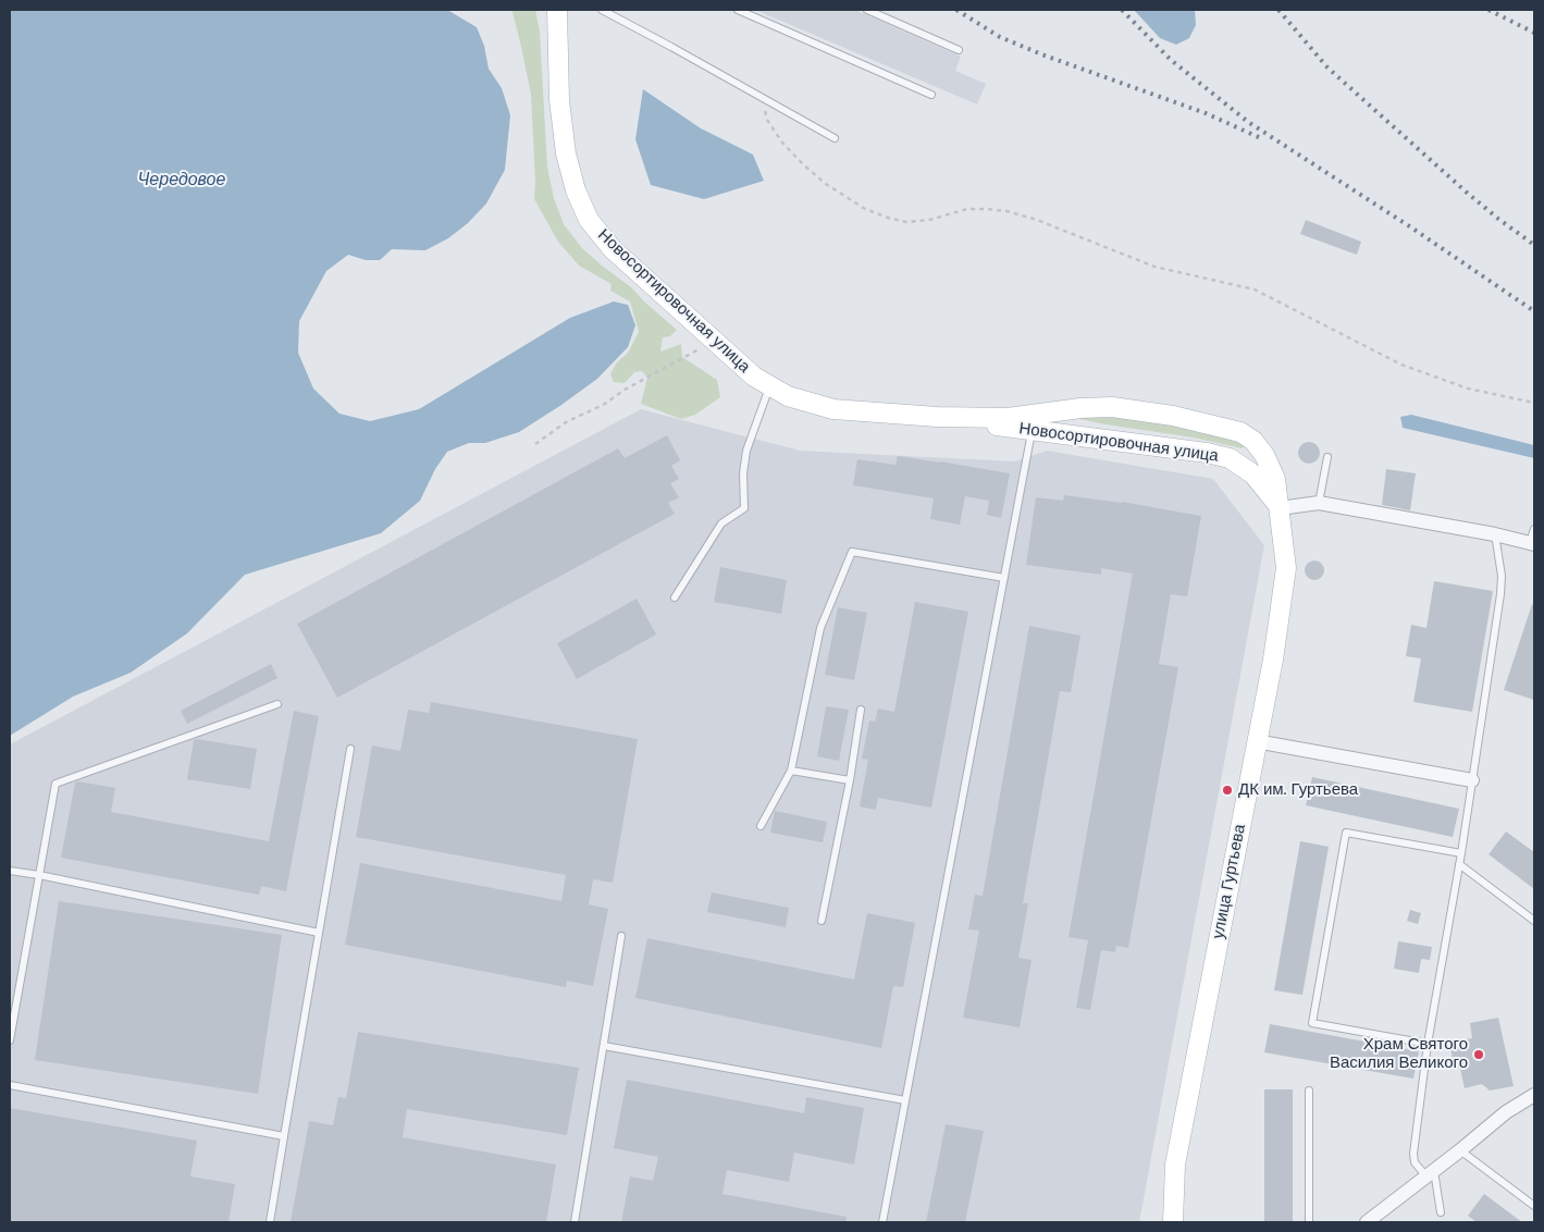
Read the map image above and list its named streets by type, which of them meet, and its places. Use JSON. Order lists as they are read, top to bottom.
{
  "streets": {
    "main road": ["Новосортировочная улица", "улица Гуртьева"]
  },
  "crossings": [
    ["Новосортировочная улица", "улица Гуртьева"]
  ],
  "water": ["Чередовое"],
  "places": ["ДК им. Гуртьева", "Храм Святого Василия Великого"]
}
